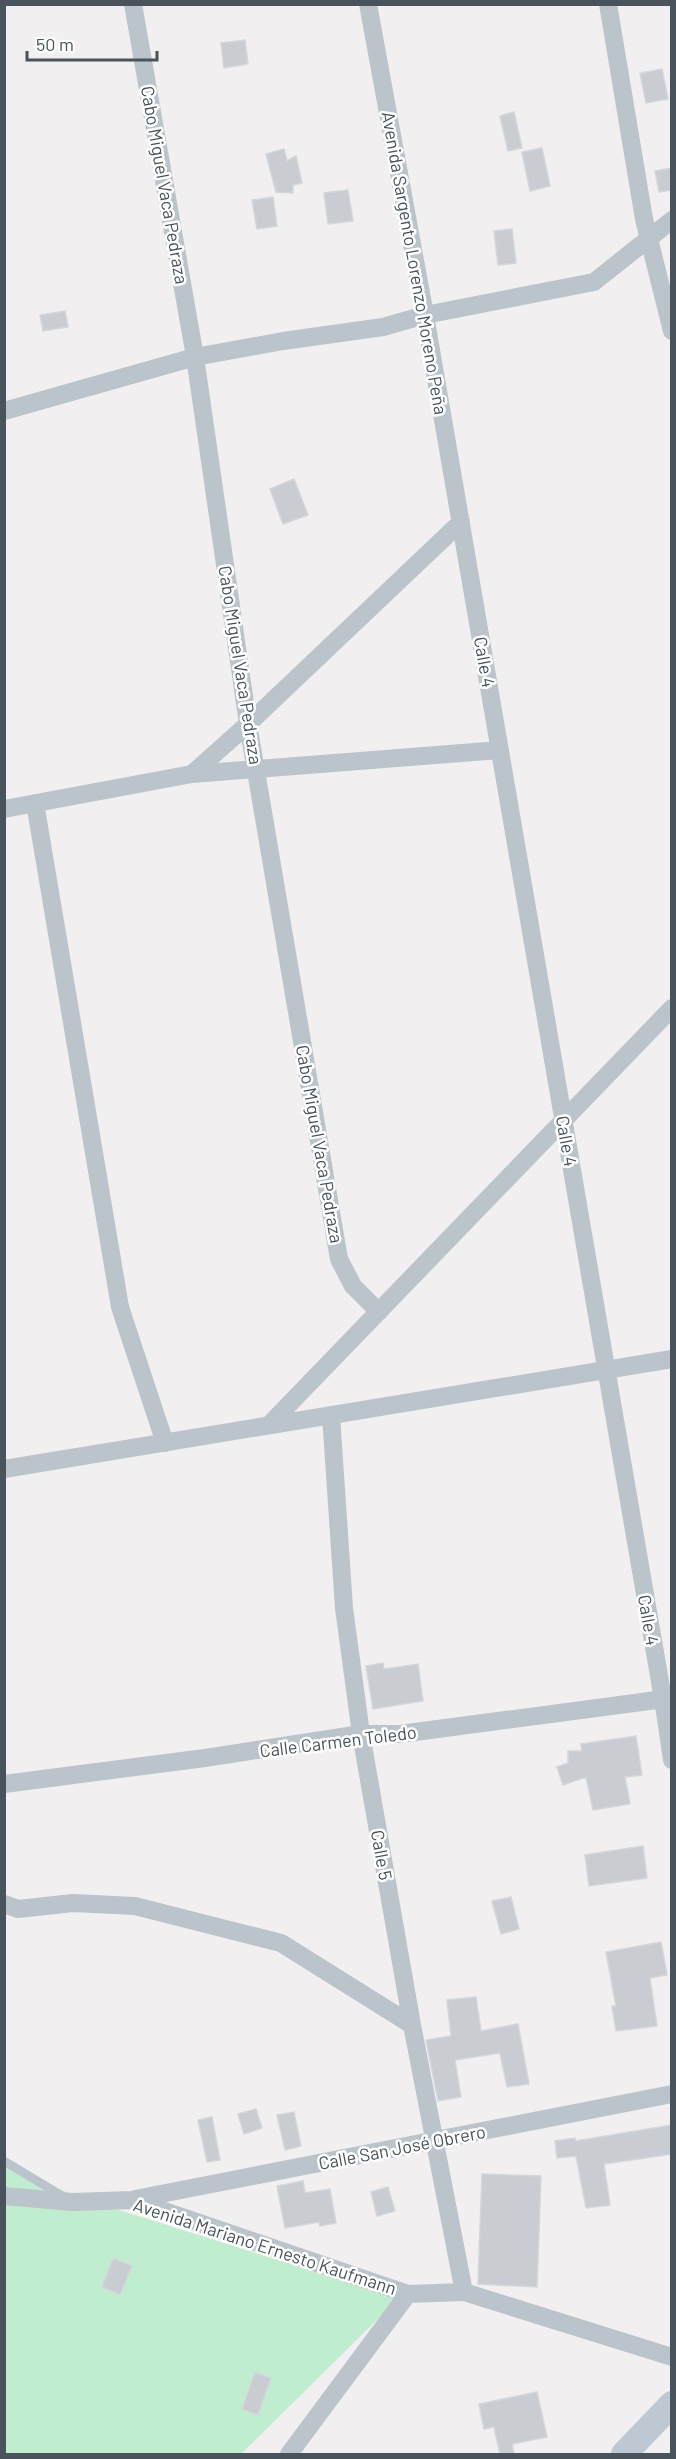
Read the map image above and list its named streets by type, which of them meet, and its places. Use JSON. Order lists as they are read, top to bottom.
{
  "streets": {
    "street": [
      "Cabo Miguel Vaca Pedraza",
      "Avenida Sargento Lorenzo Moreno Peña",
      "Calle 4",
      "Calle Carmen Toledo",
      "Calle 5",
      "Calle San José Obrero",
      "Avenida Mariano Ernesto Kaufmann"
    ]
  },
  "crossings": [
    ["Avenida Sargento Lorenzo Moreno Peña", "Calle 4"],
    ["Calle 4", "Calle Carmen Toledo"],
    ["Calle Carmen Toledo", "Calle 5"],
    ["Calle 5", "Calle San José Obrero"],
    ["Calle 5", "Avenida Mariano Ernesto Kaufmann"],
    ["Calle San José Obrero", "Avenida Mariano Ernesto Kaufmann"]
  ],
  "scale_bar": "50 m"
}
